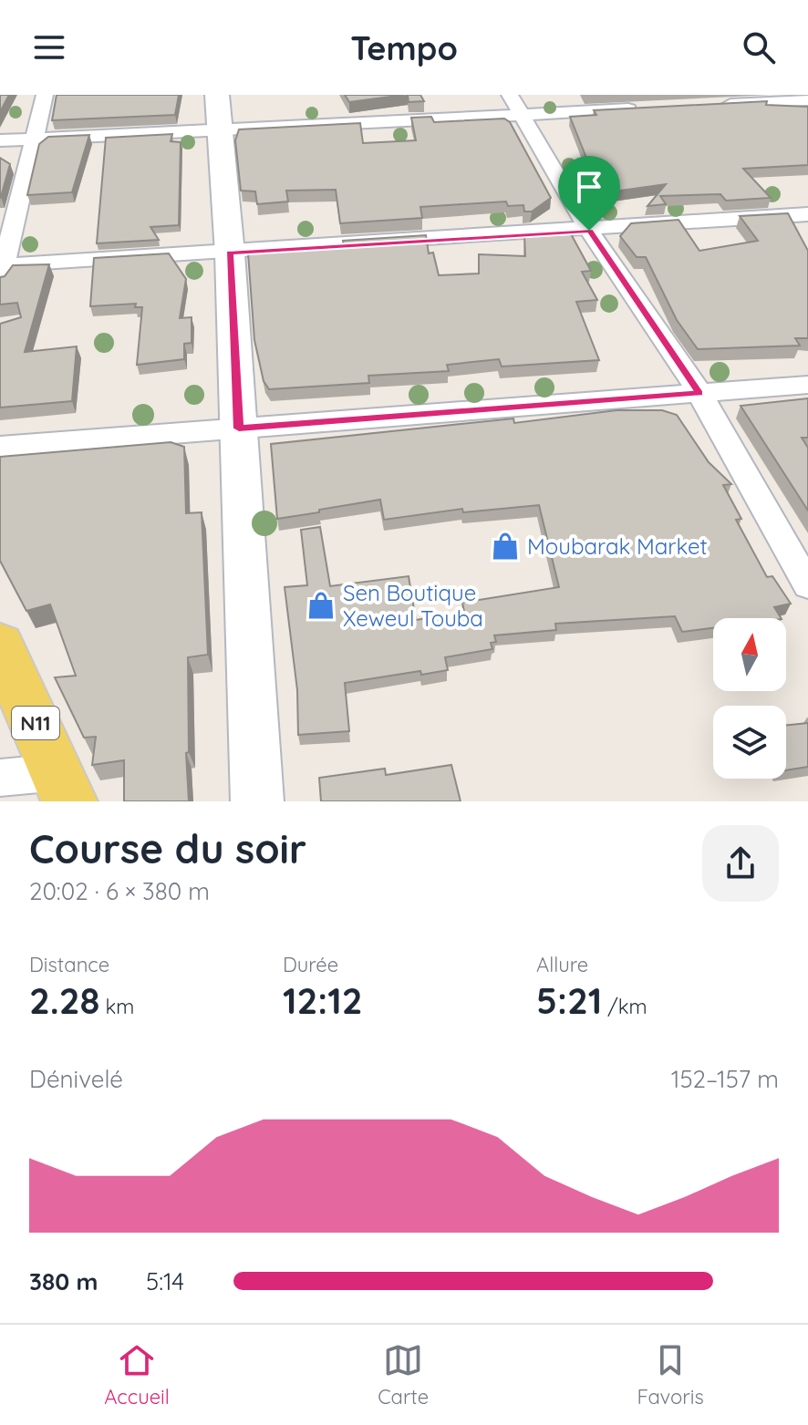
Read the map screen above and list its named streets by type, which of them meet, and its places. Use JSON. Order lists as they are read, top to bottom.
{
  "streets": {
    "main road": ["N11"]
  },
  "places": {
    "shop": ["Moubarak Market", "Sen Boutique Xeweul Touba"]
  },
  "north": "top",
  "page": {
    "header": "Tempo",
    "heading": ["Course du soir", "20:02 · 6 × 380 m"],
    "stats": [
      ["Distance", "2.28 km"],
      ["Durée", "12:12"],
      ["Allure", "5:21 /km"]
    ],
    "chart": ["Dénivelé", "152–157 m"],
    "list": [
      {
        "name": "380 m",
        "note": "5:14"
      }
    ],
    "tabs": ["Accueil", "Carte", "Favoris"]
  }
}
